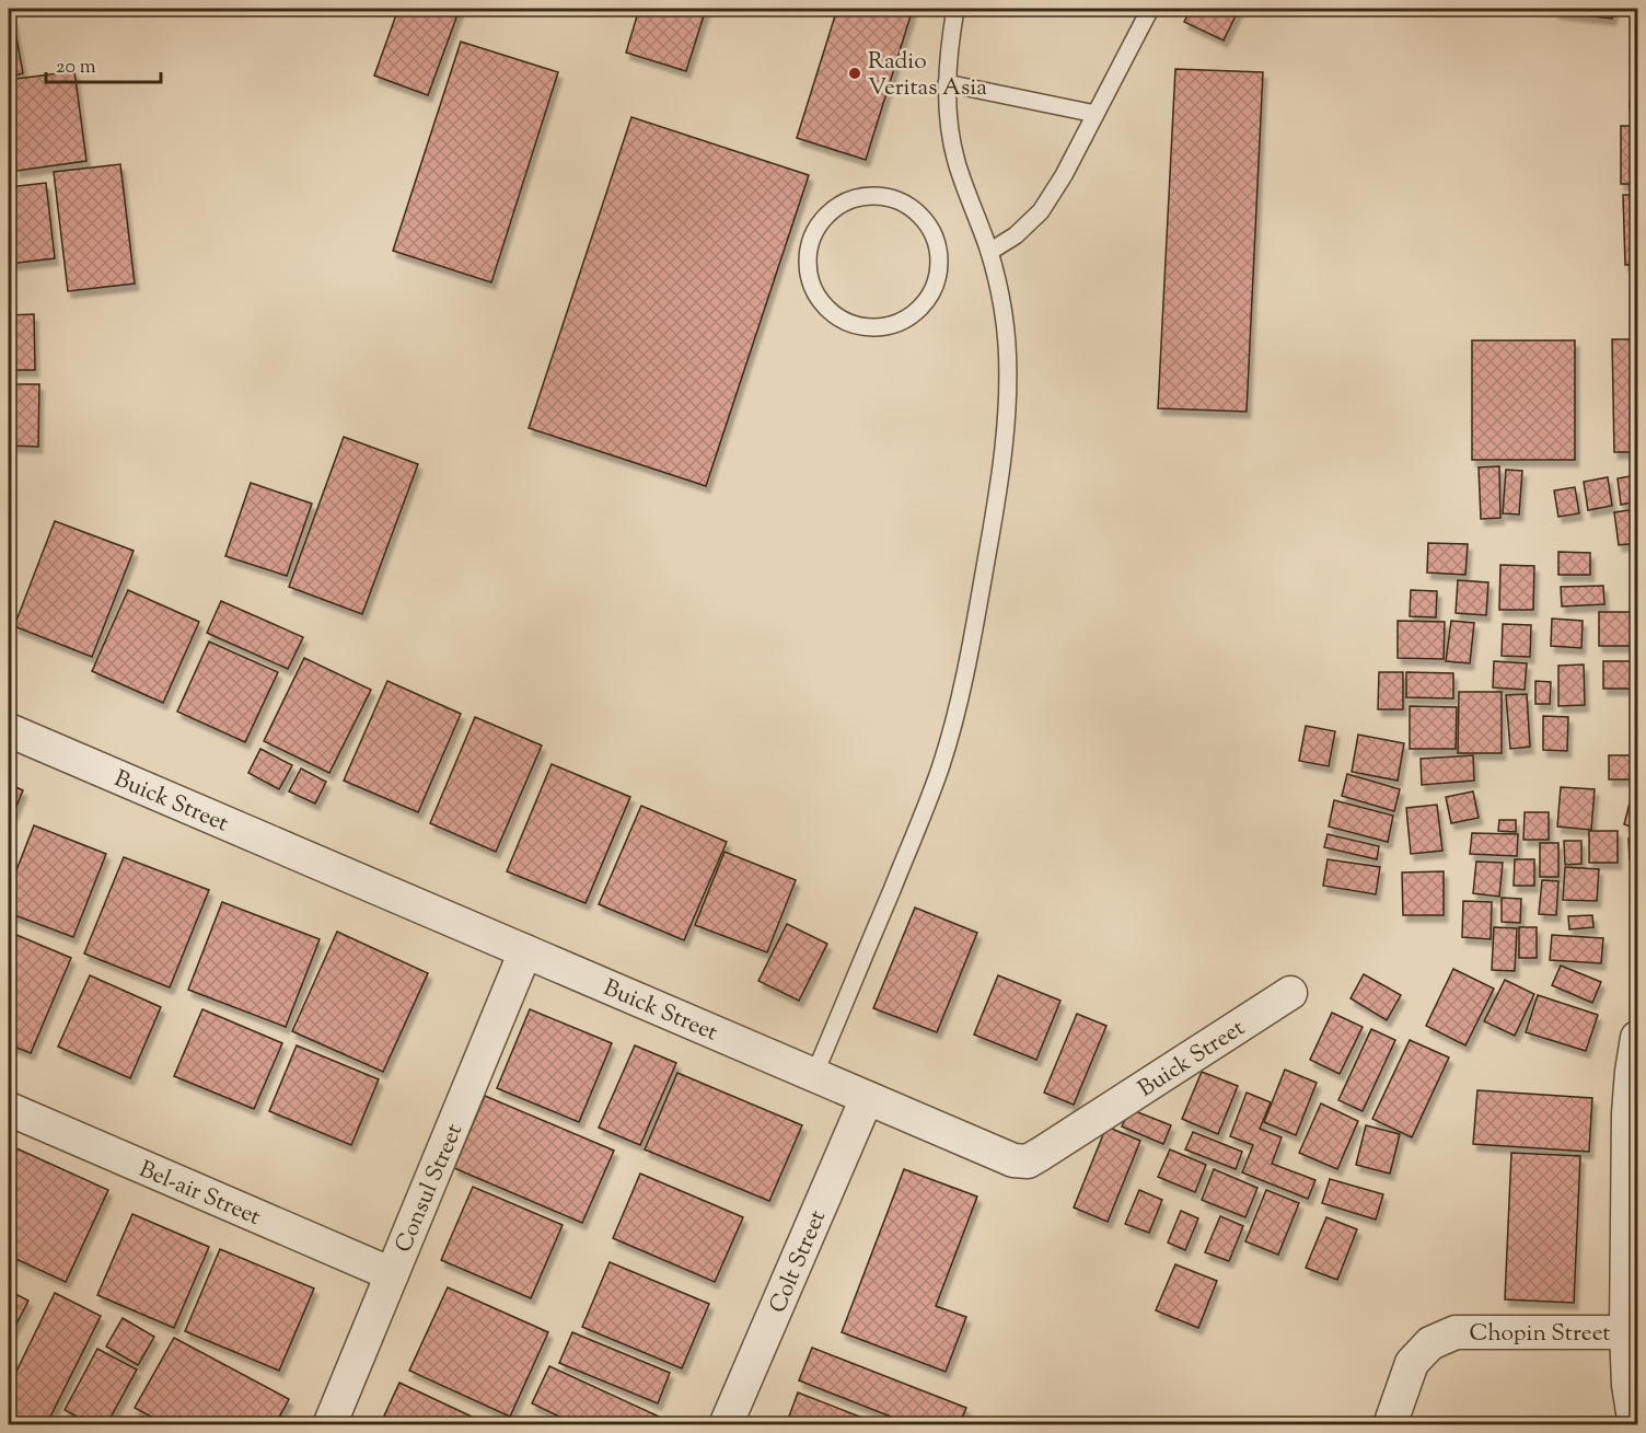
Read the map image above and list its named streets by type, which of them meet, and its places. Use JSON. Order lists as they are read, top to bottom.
{
  "streets": {
    "street": [
      "Buick Street",
      "Consul Street",
      "Bel-air Street",
      "Colt Street",
      "Chopin Street"
    ]
  },
  "crossings": [
    ["Buick Street", "Consul Street"],
    ["Buick Street", "Colt Street"],
    ["Consul Street", "Bel-air Street"]
  ],
  "places": ["Radio Veritas Asia"],
  "scale_bar": "20 m"
}
